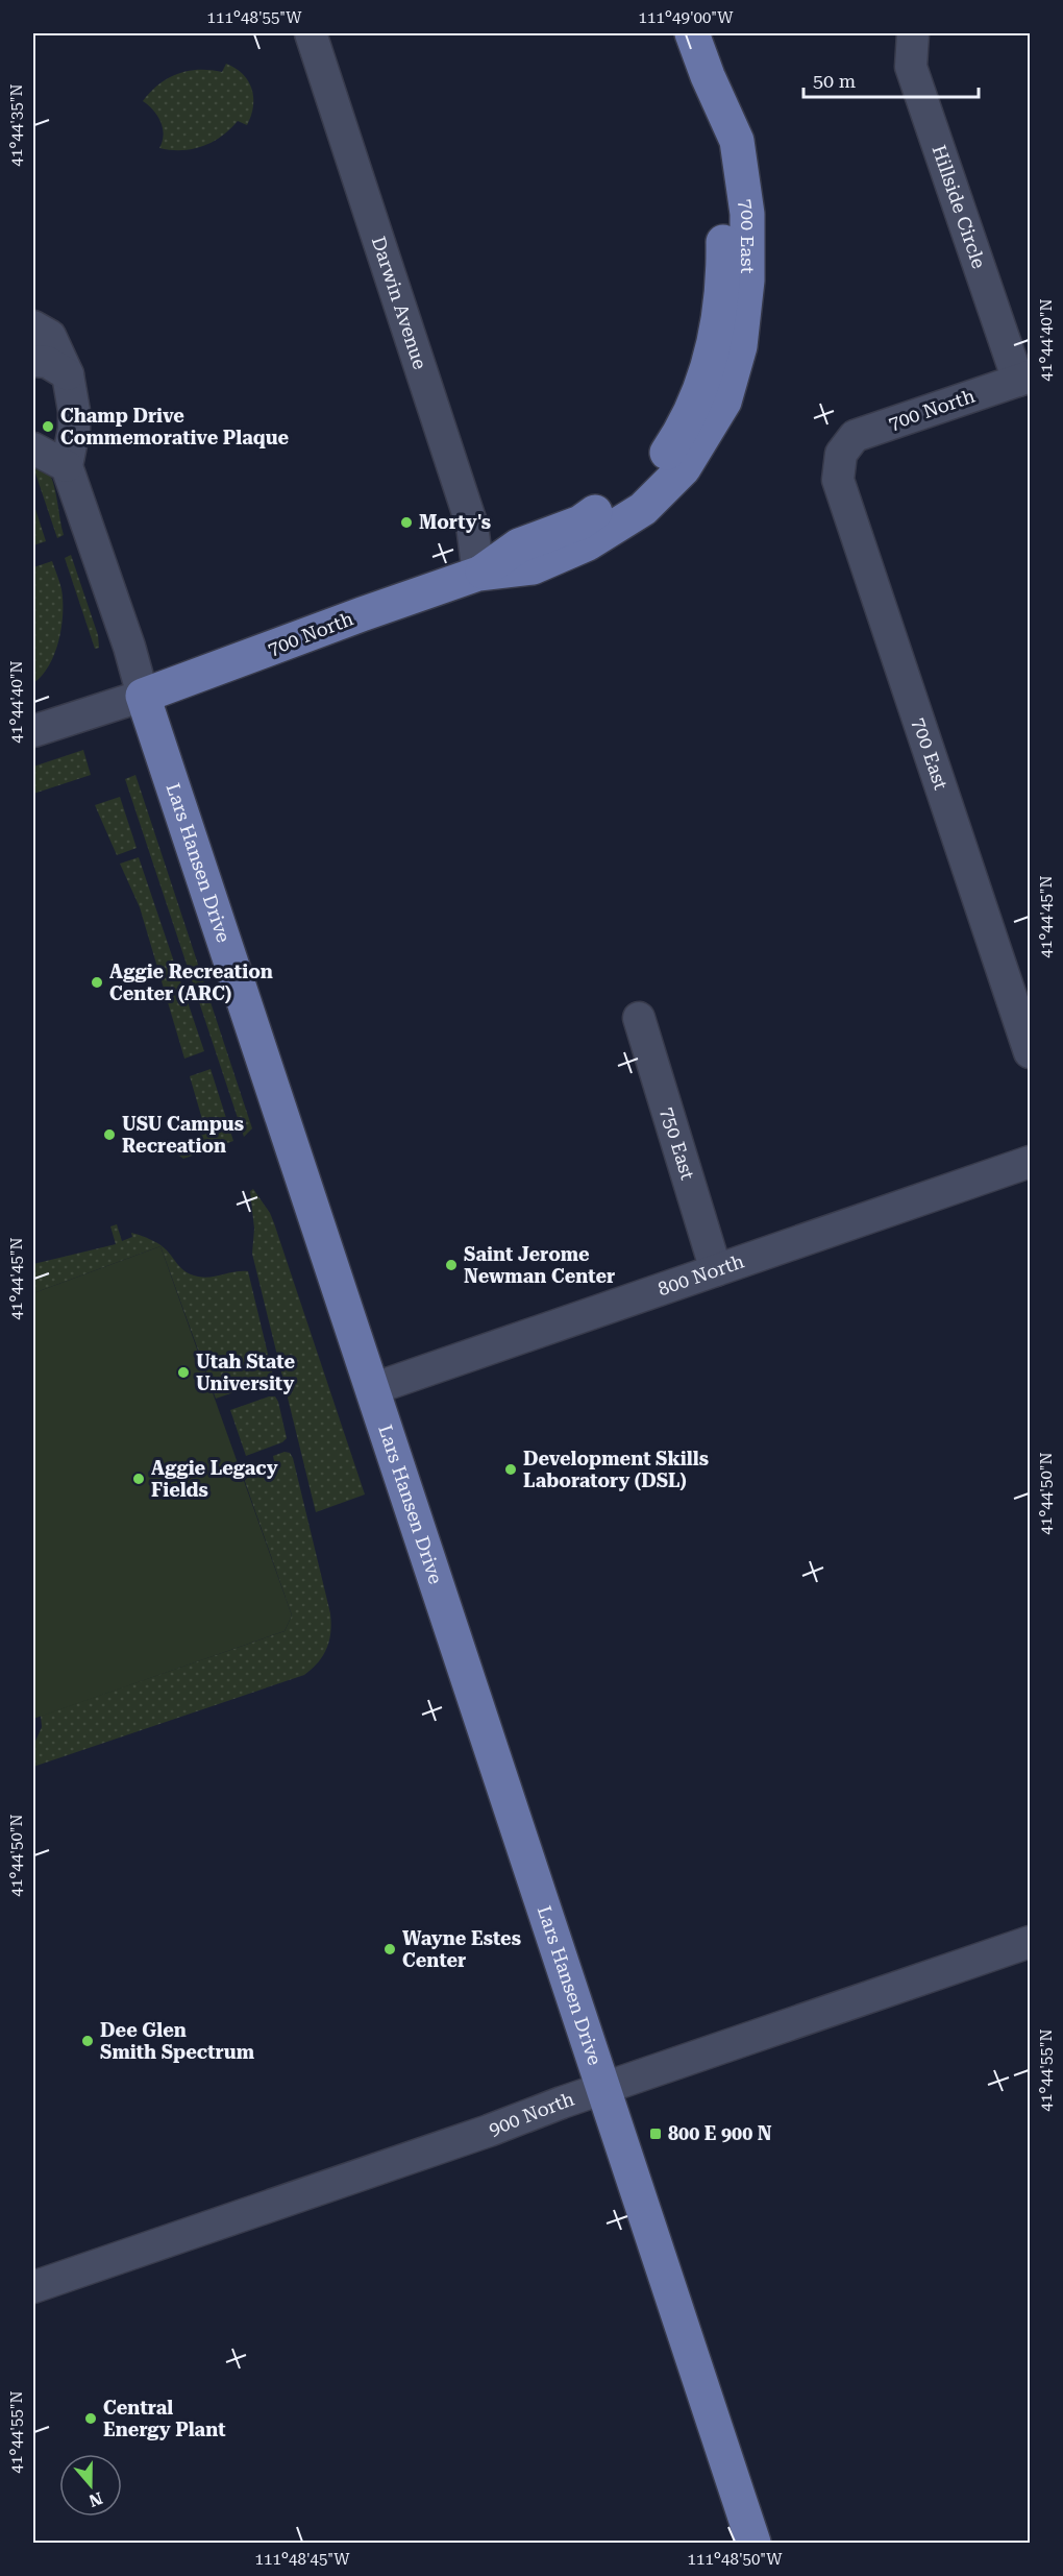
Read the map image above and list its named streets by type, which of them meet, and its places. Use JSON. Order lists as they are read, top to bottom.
{
  "streets": {
    "main road": ["700 East", "700 North", "Lars Hansen Drive"],
    "street": [
      "Hillside Circle",
      "Darwin Avenue",
      "750 East",
      "800 North",
      "900 North"
    ]
  },
  "crossings": [
    ["Hillside Circle", "700 North"],
    ["700 East", "700 North"],
    ["Darwin Avenue", "700 North"],
    ["700 North", "Lars Hansen Drive"],
    ["Lars Hansen Drive", "800 North"],
    ["Lars Hansen Drive", "900 North"],
    ["750 East", "800 North"]
  ],
  "places": {
    "other": [
      "Champ Drive Commemorative Plaque",
      "Morty's",
      "Aggie Recreation Center (ARC)",
      "USU Campus Recreation",
      "Saint Jerome Newman Center",
      "Utah State University",
      "Development Skills Laboratory (DSL)",
      "Aggie Legacy Fields",
      "Wayne Estes Center",
      "Dee Glen Smith Spectrum",
      "Central Energy Plant"
    ],
    "transit": ["800 E 900 N"]
  },
  "scale_bar": "50 m",
  "north": "bottom",
  "coordinates": [
    "111°48'55\"W",
    "111°49'00\"W",
    "41°44'35\"N",
    "41°44'40\"N",
    "41°44'45\"N",
    "41°44'50\"N",
    "41°44'55\"N",
    "111°48'45\"W",
    "111°48'50\"W"
  ]
}
